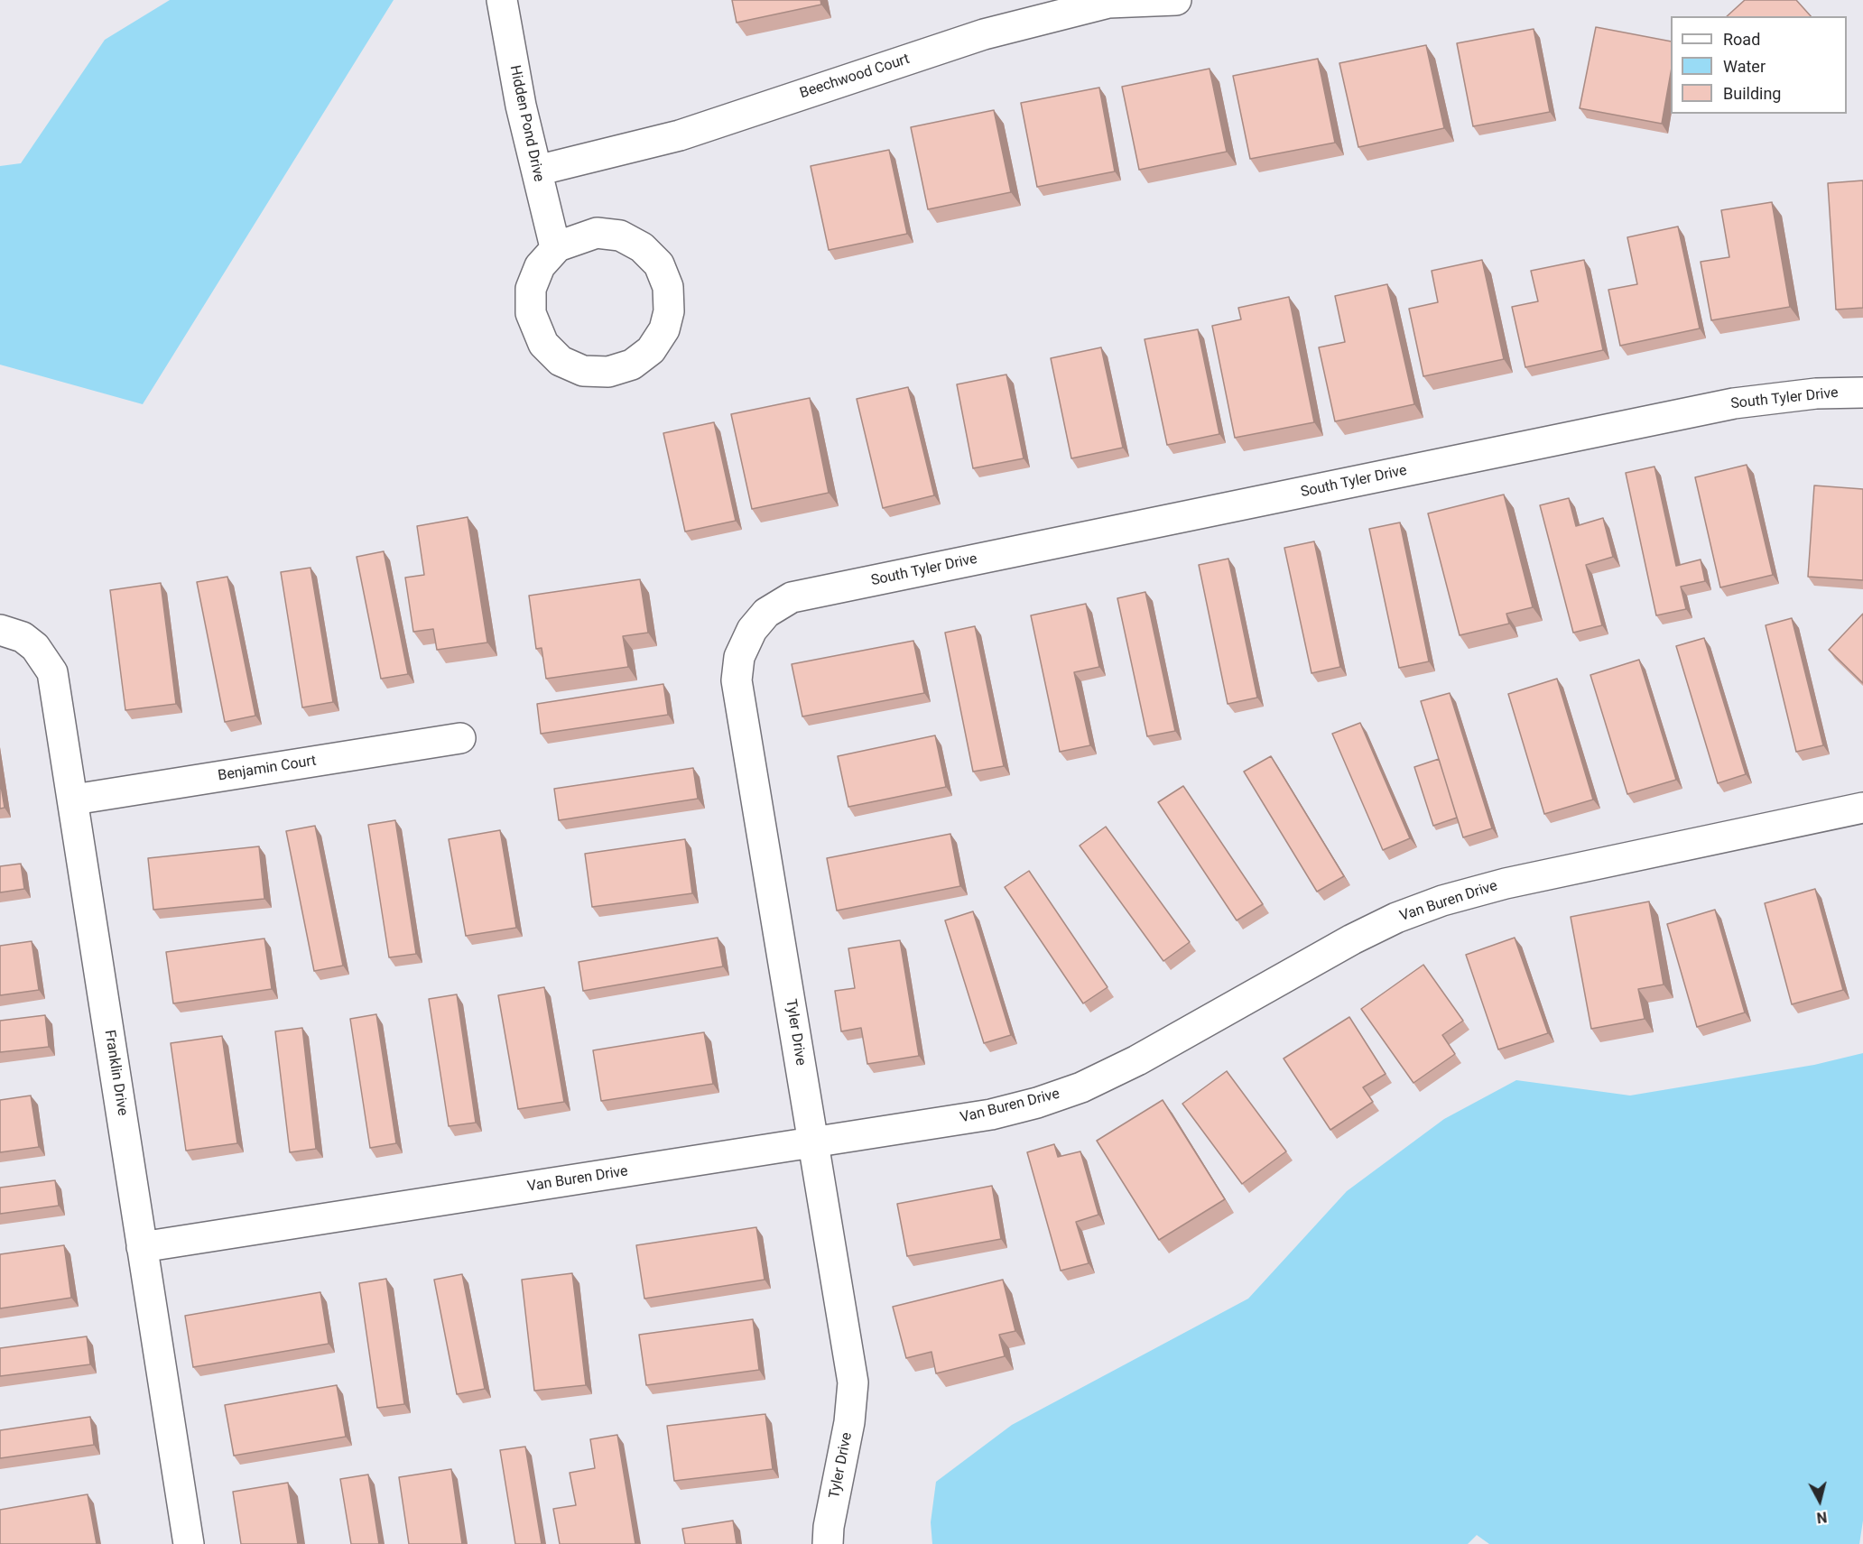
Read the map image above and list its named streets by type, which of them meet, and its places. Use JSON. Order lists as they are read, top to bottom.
{
  "streets": {
    "street": [
      "Beechwood Court",
      "Hidden Pond Drive",
      "South Tyler Drive",
      "Benjamin Court",
      "Van Buren Drive",
      "Tyler Drive",
      "Franklin Drive"
    ]
  },
  "crossings": [
    ["Beechwood Court", "Hidden Pond Drive"],
    ["South Tyler Drive", "Tyler Drive"],
    ["Benjamin Court", "Franklin Drive"],
    ["Van Buren Drive", "Tyler Drive"],
    ["Van Buren Drive", "Franklin Drive"]
  ],
  "legend": ["Road", "Water", "Building"],
  "north": "bottom"
}
